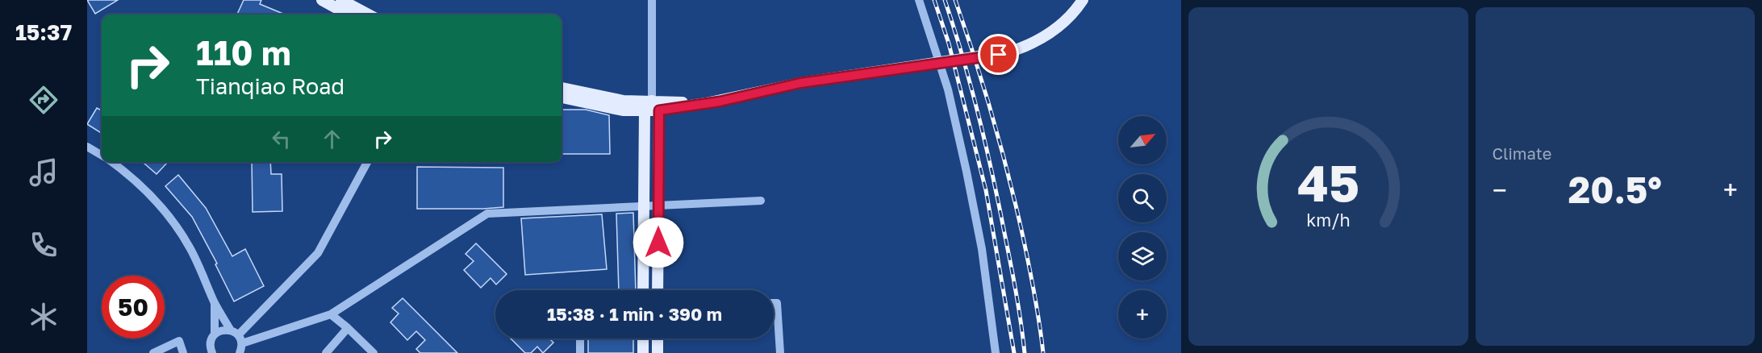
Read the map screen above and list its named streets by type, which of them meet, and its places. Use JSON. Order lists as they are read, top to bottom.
{
  "north": "top right",
  "page": {
    "tabs": "15:37",
    "tile": "Climate",
    "turn": ["110 m", "Tianqiao Road"],
    "map_buttons": "+",
    "heat": ["−", "20.5°", "+"],
    "limit": "50",
    "trip": "15:38 · 1 min · 390 m",
    "gauge": ["45", "km/h"]
  }
}
